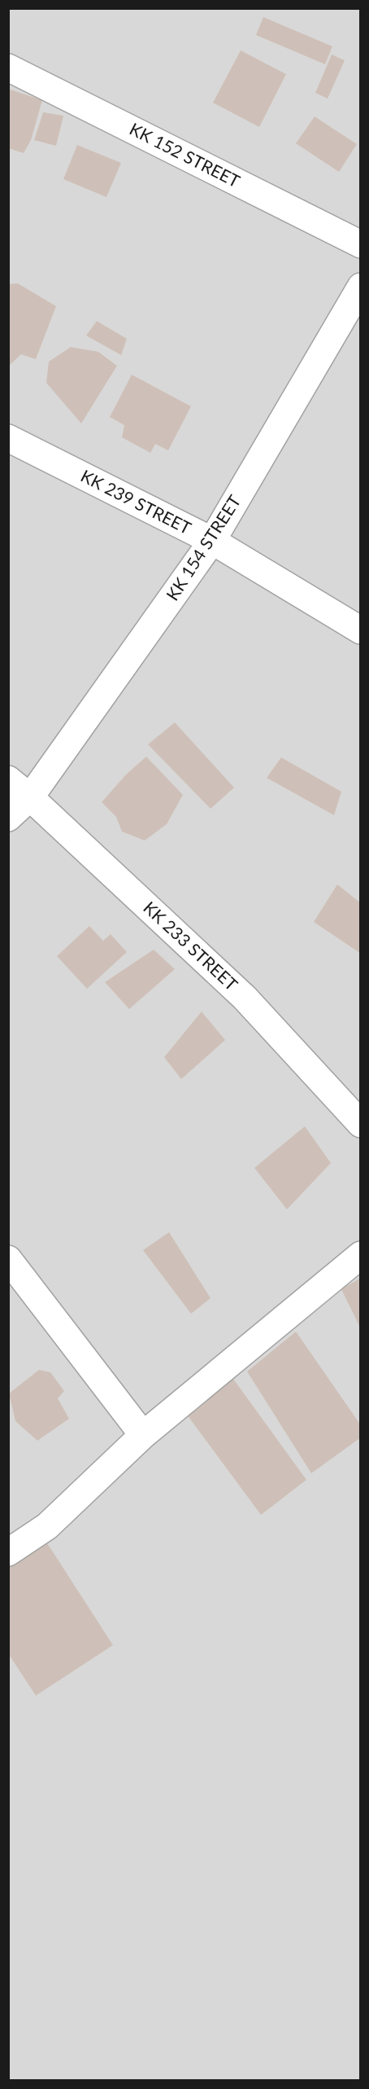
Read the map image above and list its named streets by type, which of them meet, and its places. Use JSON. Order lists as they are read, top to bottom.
{
  "streets": {
    "street": [
      "KK 152 STREET",
      "KK 239 STREET",
      "KK 154 STREET",
      "KK 233 STREET"
    ]
  },
  "crossings": [
    ["KK 239 STREET", "KK 154 STREET"],
    ["KK 154 STREET", "KK 233 STREET"]
  ]
}
